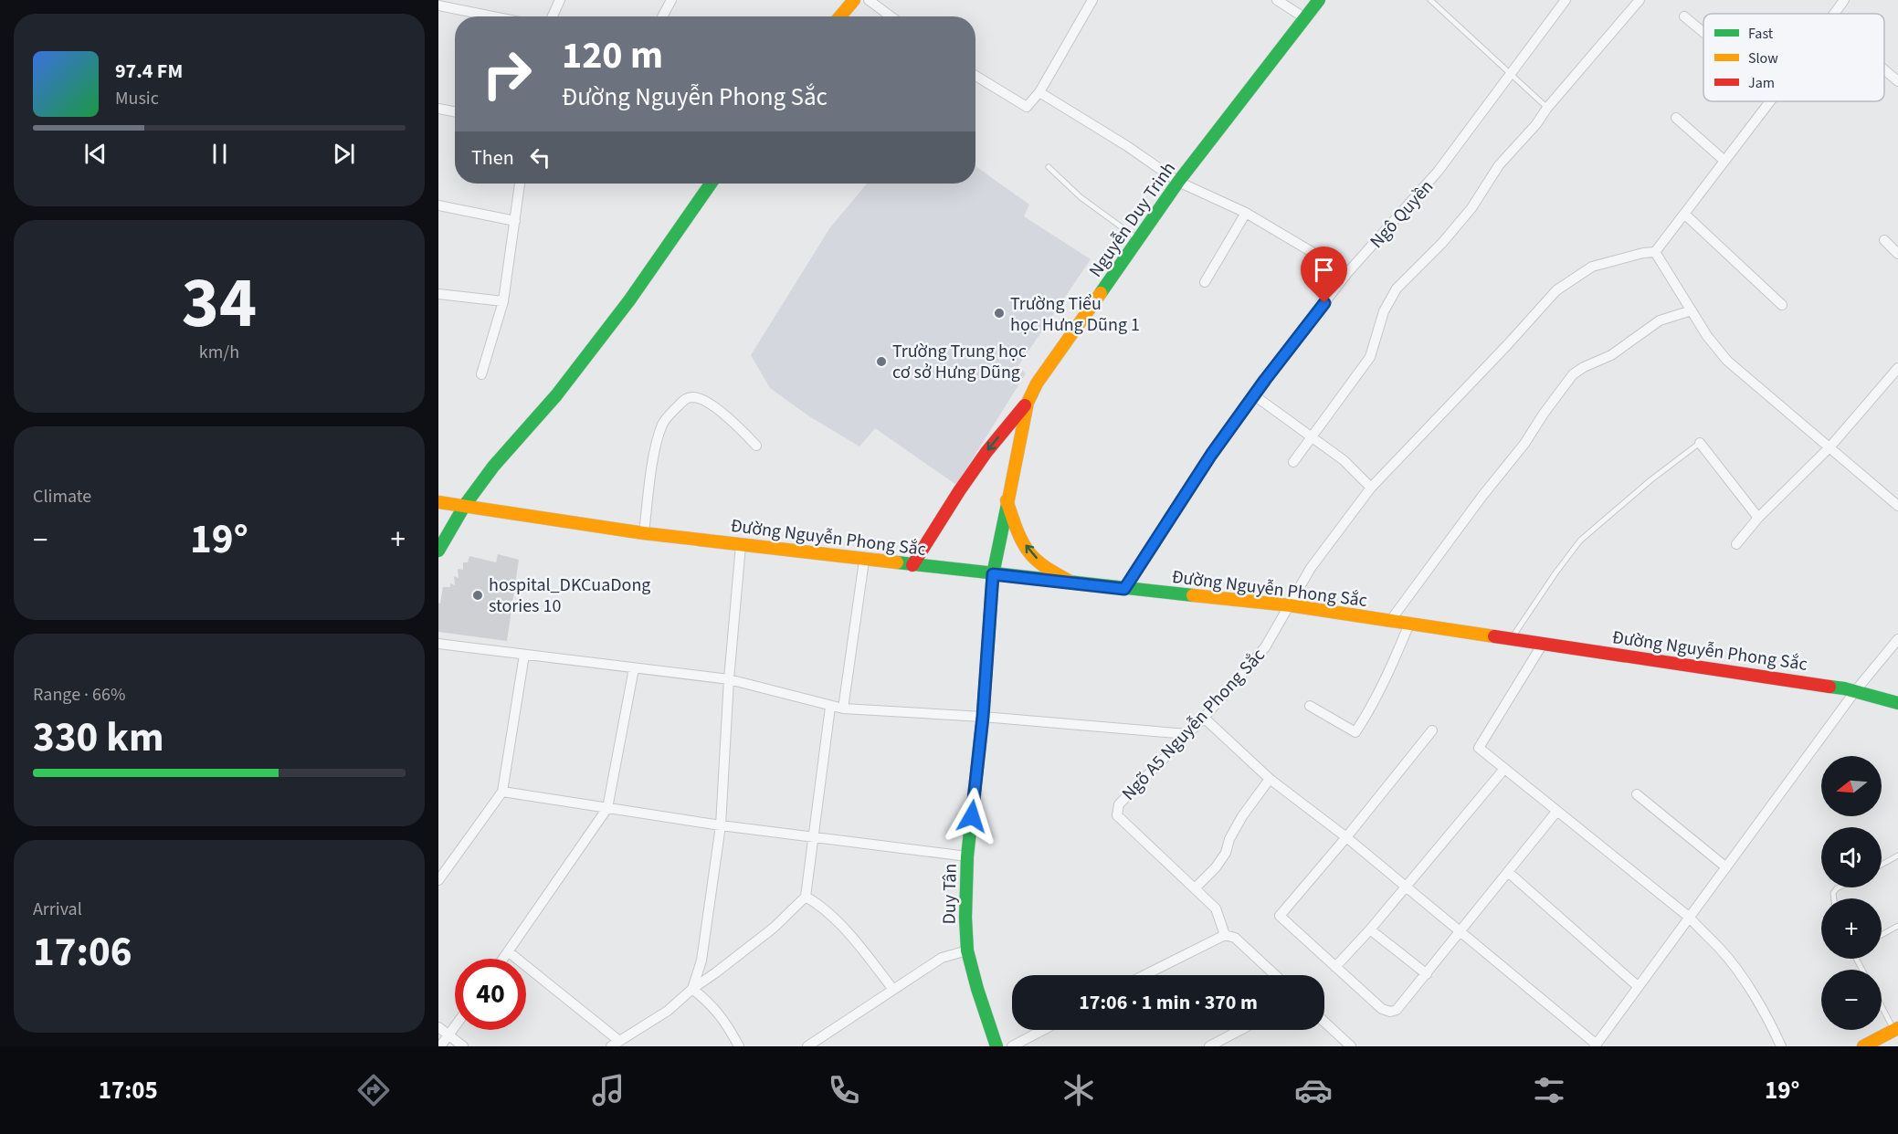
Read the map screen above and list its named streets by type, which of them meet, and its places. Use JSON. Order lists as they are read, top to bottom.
{
  "streets": {
    "street": [
      "Ngô Quyền",
      "Nguyễn Duy Trinh",
      "Đường Nguyễn Phong Sắc",
      "Ngõ A5 Nguyễn Phong Sắc",
      "Duy Tân"
    ]
  },
  "crossings": [
    ["Ngô Quyền", "Đường Nguyễn Phong Sắc"],
    ["Nguyễn Duy Trinh", "Đường Nguyễn Phong Sắc"],
    ["Nguyễn Duy Trinh", "Duy Tân"],
    ["Đường Nguyễn Phong Sắc", "Ngõ A5 Nguyễn Phong Sắc"],
    ["Đường Nguyễn Phong Sắc", "Duy Tân"]
  ],
  "places": ["Trường Tiểu học Hưng Dũng 1", "Trường Trung học cơ sở Hưng Dũng", "hospital_DKCuaDong stories 10"],
  "legend": ["Fast", "Slow", "Jam"],
  "north": "left",
  "page": {
    "turn": ["120 m", "Đường Nguyễn Phong Sắc"],
    "song": ["97.4 FM", "Music"],
    "then": "Then",
    "tile": [
      ["34", "km/h"],
      "Climate",
      ["Range · 66%", "330 km"],
      ["Arrival", "17:06"]
    ],
    "heat": ["−", "19°", "+"],
    "map_buttons": ["+", "−"],
    "limit": "40",
    "trip": "17:06 · 1 min · 370 m",
    "tabs": ["17:05", "19°"]
  }
}
